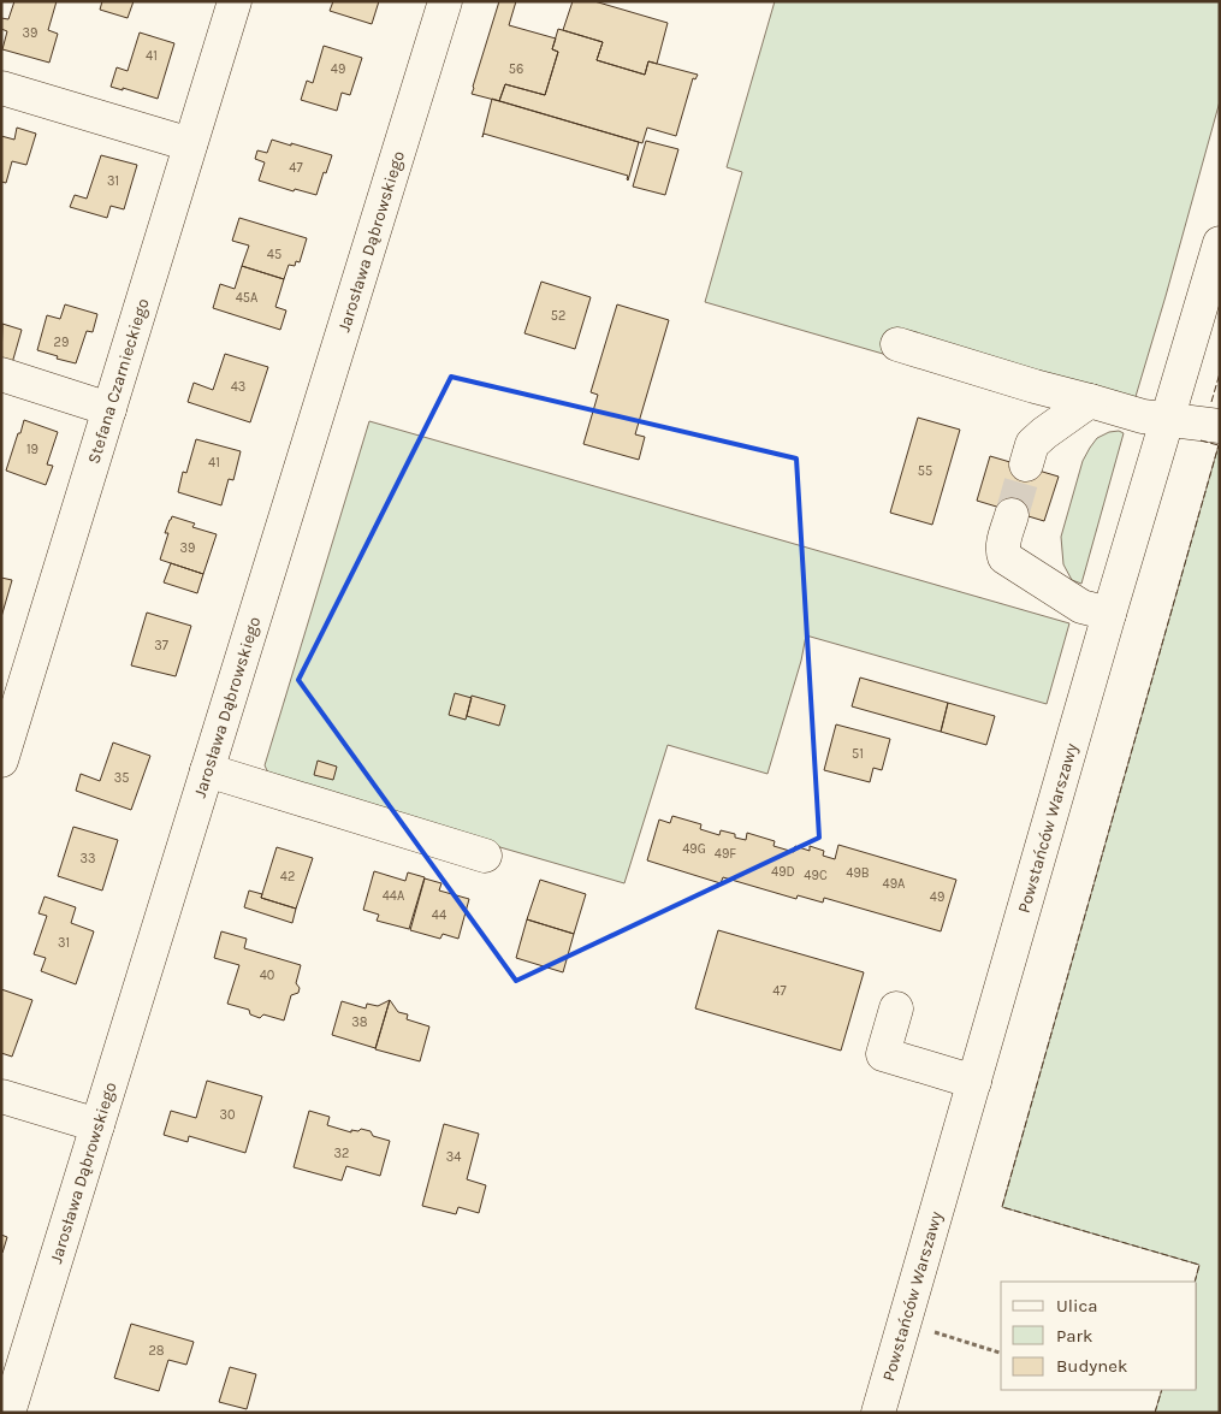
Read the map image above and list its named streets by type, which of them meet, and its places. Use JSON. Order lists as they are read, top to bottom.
{
  "streets": {
    "street": ["Jarosława Dąbrowskiego", "Stefana Czarnieckiego", "Powstańców Warszawy"]
  },
  "house_numbers": [
    "39",
    "41",
    "49",
    "56",
    "47",
    "31",
    "45",
    "45A",
    "52",
    "29",
    "43",
    "19",
    "41",
    "55",
    "39",
    "37",
    "51",
    "35",
    "49G",
    "49F",
    "33",
    "49D",
    "49B",
    "49C",
    "42",
    "49A",
    "44A",
    "49",
    "44",
    "31",
    "40",
    "47",
    "38",
    "30",
    "32",
    "34",
    "28"
  ],
  "legend": ["Ulica", "Park", "Budynek"]
}
